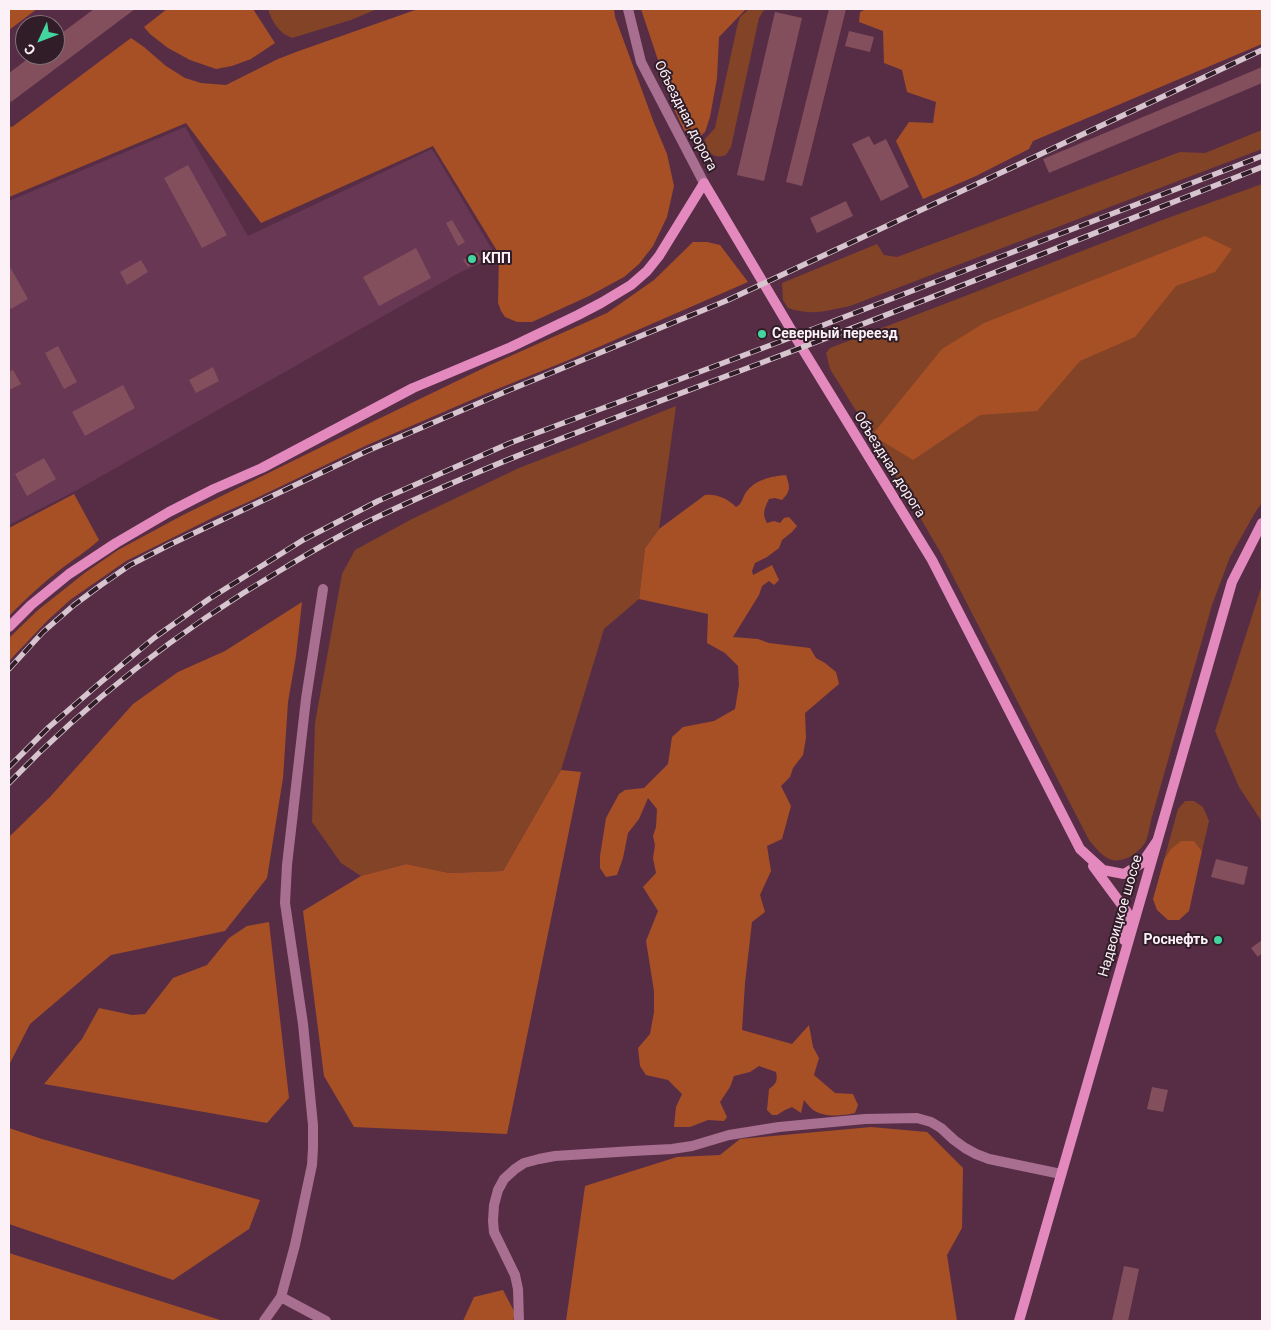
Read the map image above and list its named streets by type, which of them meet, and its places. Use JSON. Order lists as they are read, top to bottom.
{
  "streets": {
    "street": ["Объездная дорога", "Надвоицкое шоссе"]
  },
  "crossings": [
    ["Объездная дорога", "Надвоицкое шоссе"]
  ],
  "places": ["КПП", "Северный переезд", "Роснефть"],
  "north": "bottom left"
}
